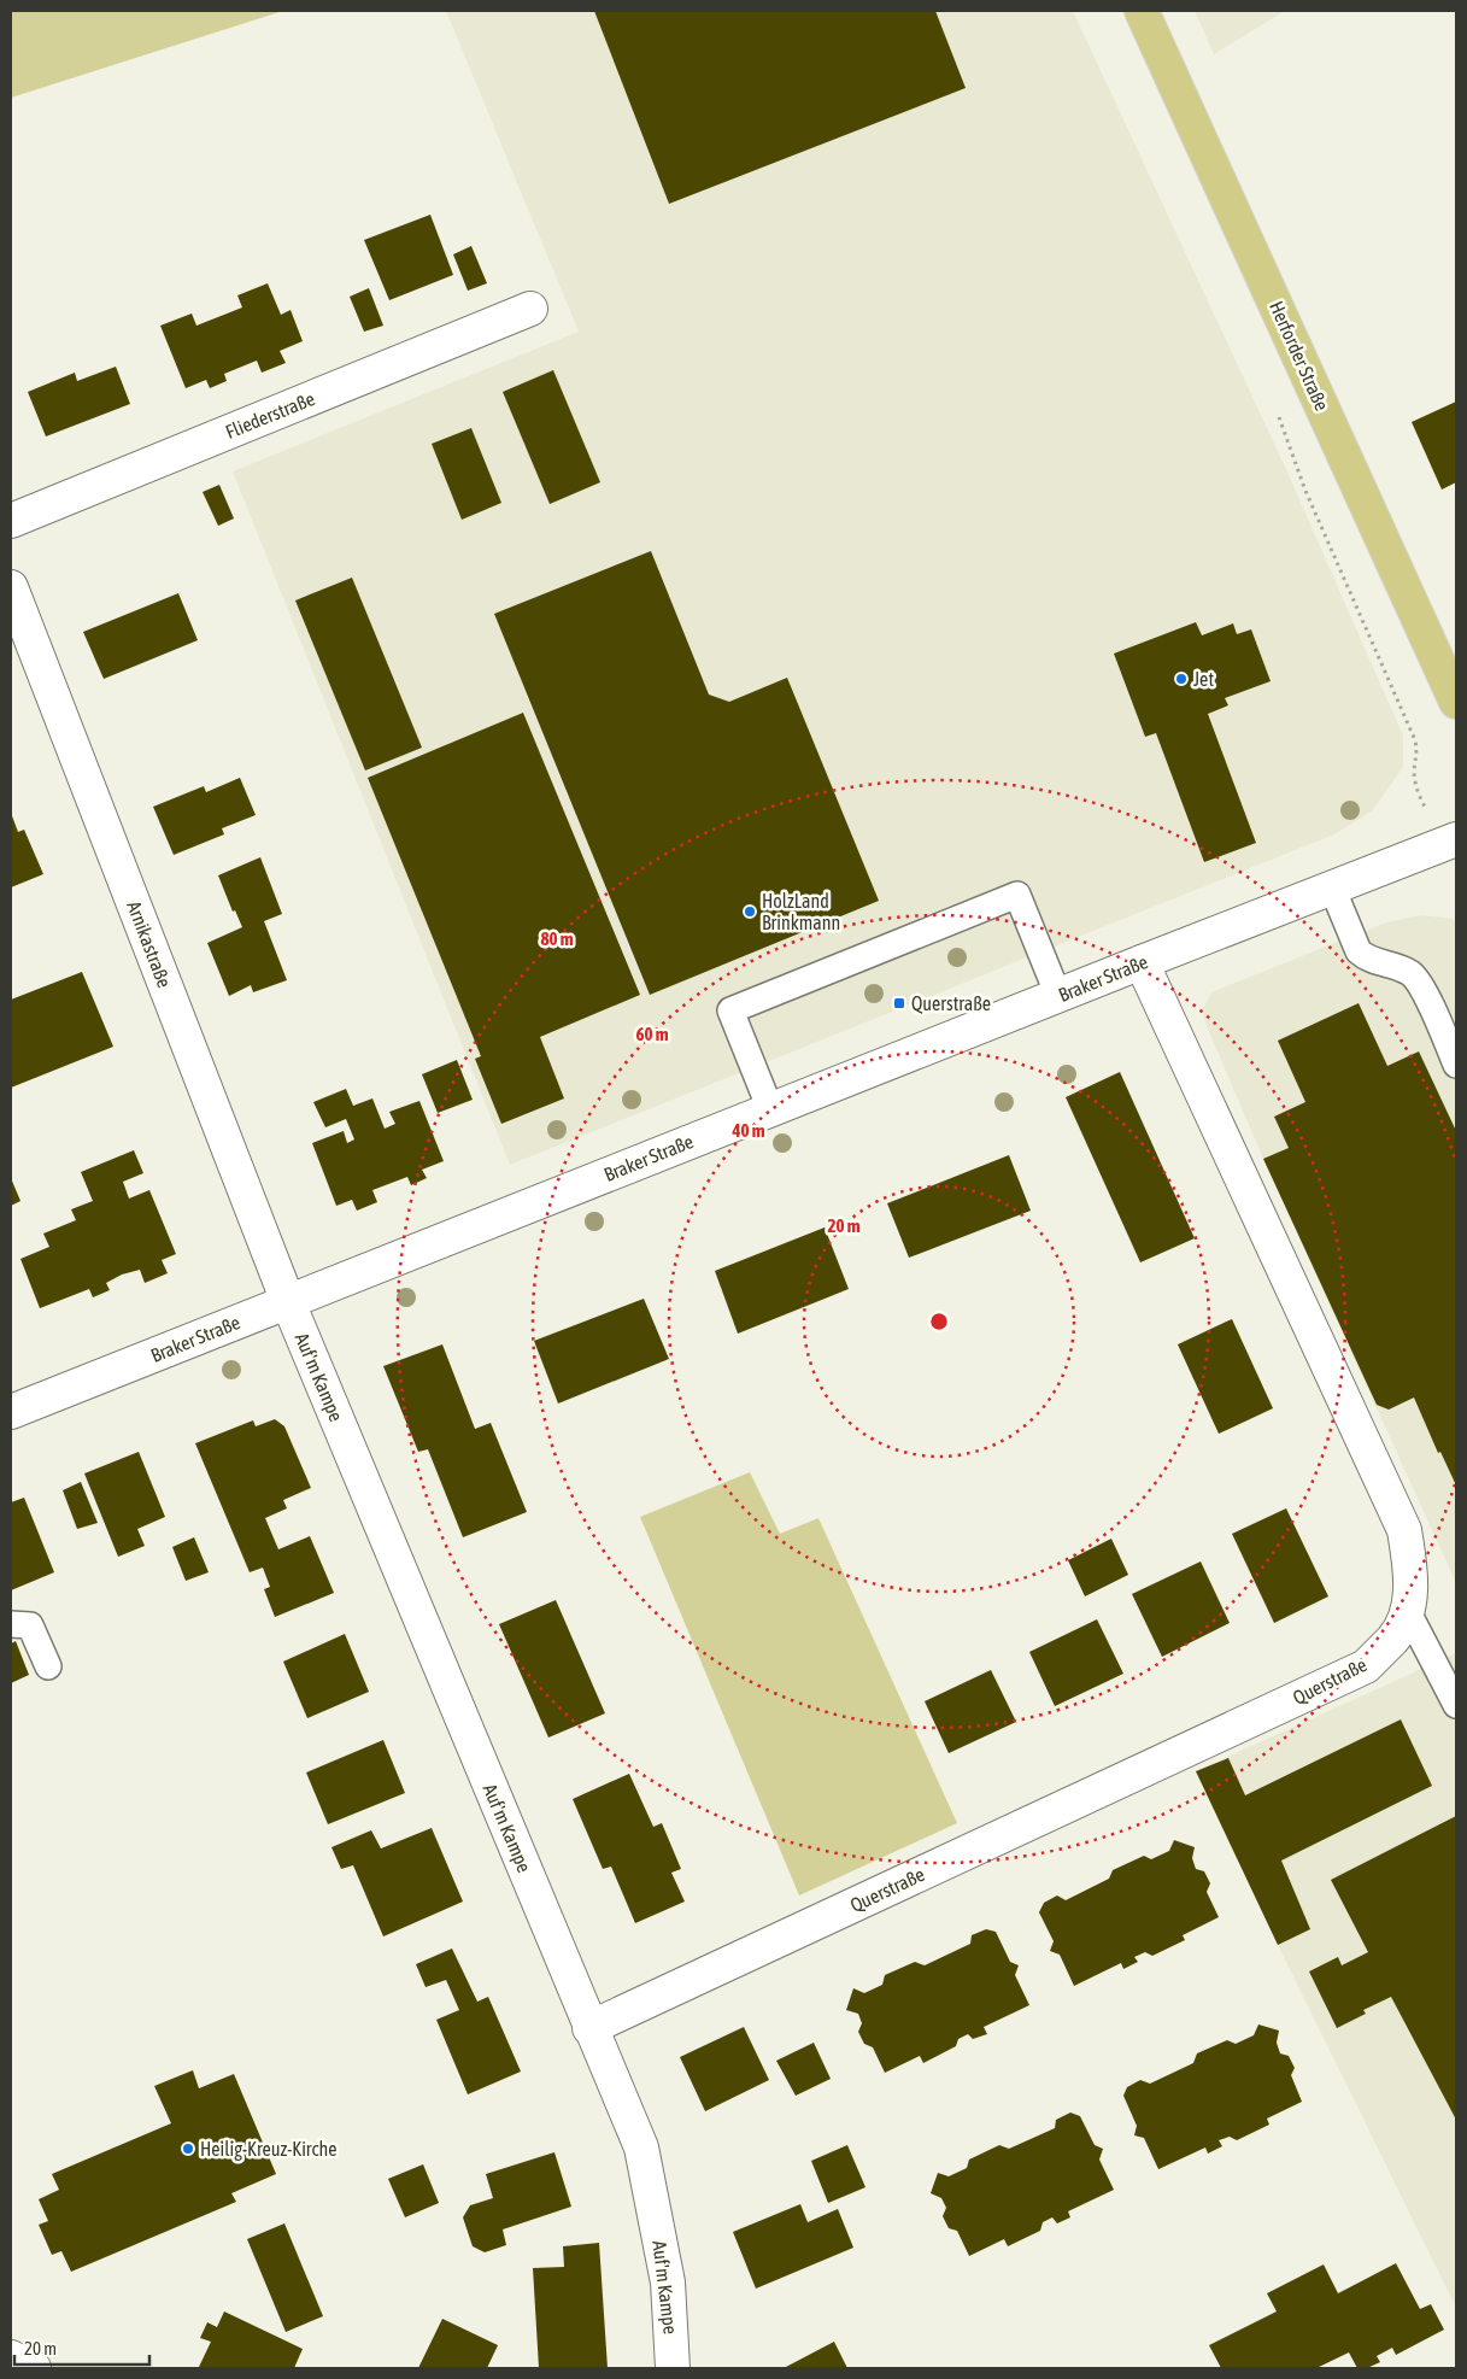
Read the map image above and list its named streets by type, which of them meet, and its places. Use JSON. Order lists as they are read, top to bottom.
{
  "streets": {
    "main road": ["Herforder Straße"],
    "street": [
      "Fliederstraße",
      "Arnikastraße",
      "Braker Straße",
      "Auf'm Kampe",
      "Querstraße"
    ]
  },
  "crossings": [
    ["Arnikastraße", "Braker Straße"],
    ["Arnikastraße", "Auf'm Kampe"],
    ["Braker Straße", "Auf'm Kampe"],
    ["Braker Straße", "Querstraße"],
    ["Auf'm Kampe", "Querstraße"]
  ],
  "places": {
    "other": ["Jet", "HolzLand Brinkmann", "Heilig-Kreuz-Kirche"],
    "transit": ["Querstraße"]
  },
  "scale_bar": "20 m",
  "rings": [
    "80 m",
    "60 m",
    "40 m",
    "20 m"
  ]
}
